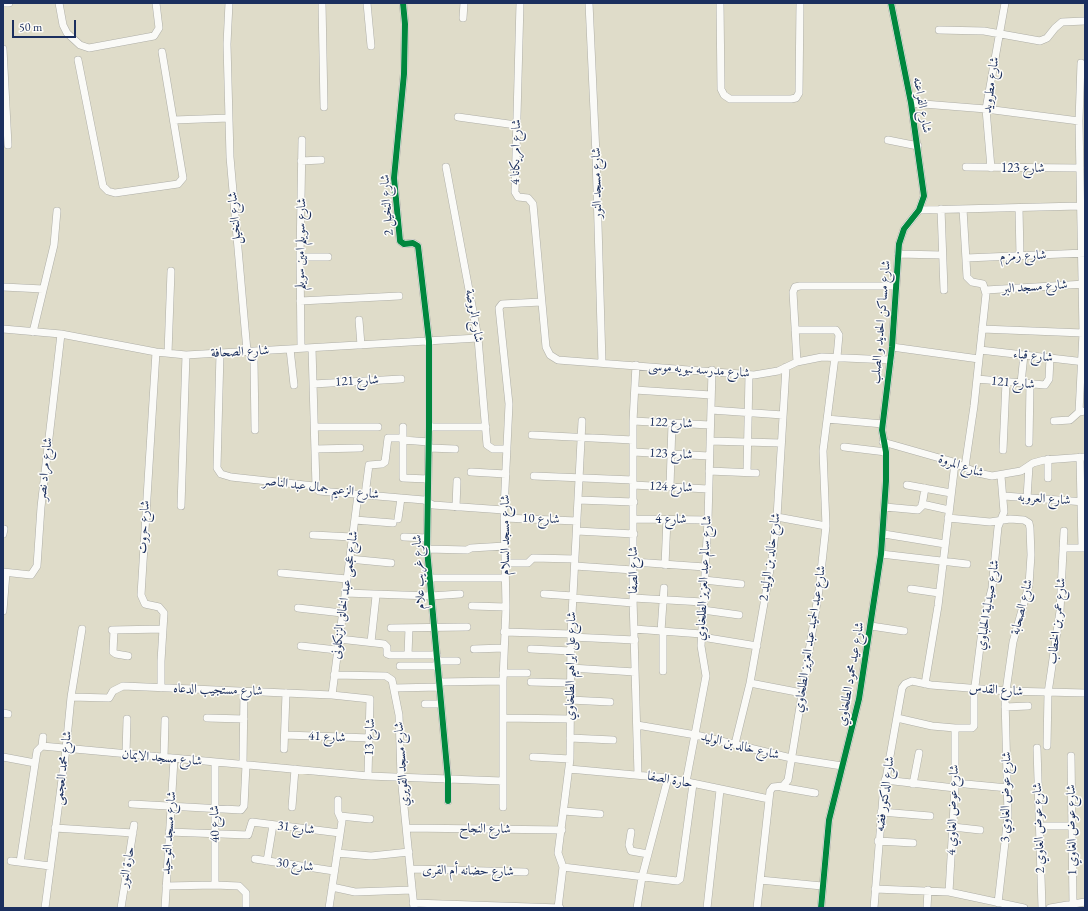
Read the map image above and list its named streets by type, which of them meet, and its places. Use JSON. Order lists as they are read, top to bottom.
{
  "streets": {
    "street": [
      "شارع مطرويد",
      "شارع الفراعنه",
      "شارع امريكانا 4",
      "شارع 123",
      "شارع مسجد النور",
      "شارع النخيل 2",
      "شارع النخيل",
      "شارع سويلم امين سويلم",
      "شارع زمزم",
      "شارع مسجد البر",
      "شارع الروضة",
      "شارع مساكن الحديد و الصلب",
      "شارع الصحافة",
      "شارع قباء",
      "شارع مدرسه نبويه موسى",
      "شارع 121",
      "شارع 122",
      "شارع المروة",
      "شارع مراد نصر",
      "شارع 124",
      "شارع الزعيم جمال عبد الناصر",
      "شارع العروبه",
      "شارع 10",
      "شارع 4",
      "شارع حروت",
      "شارع مسجد السلام",
      "شارع خالد بن الوليد 2",
      "شارع الصفا",
      "شارع غريب علام",
      "شارع سالم عبد العزيز الطلخاوي",
      "شارع عجمى عبد الخالق الزنكلونى",
      "شارع صيدلية الحلباوي",
      "شارع الصحابة",
      "شارع عمر بن الخطاب",
      "شارع عبد الحميد عبد العزيز الطلخاوي",
      "شارع على ابراهيم الطلخاوي",
      "شارع عيد محمود الطلخاوي",
      "شارع مستجيب الدعاه",
      "شارع القدس",
      "شارع 41",
      "شارع 13",
      "شارع خالد بن الوليد",
      "شارع مسجد الايمان",
      "شارع مسجد القويري",
      "شارع محمد العجمى",
      "حارة الصفا",
      "شارع الدكتور فضه",
      "شارع عوض الغاوي 3",
      "شارع عوض الغاوي 4",
      "شارع 40",
      "شارع 31",
      "شارع عوض الغاوي 2",
      "شارع النجاح",
      "شارع عوض الغاوي 1",
      "شارع مسجد التوحيد",
      "شارع 30",
      "حارة النور",
      "شارع حضانه أم القرى"
    ]
  },
  "crossings": [
    ["شارع مطرويد", "شارع 123"],
    ["شارع الفراعنه", "شارع مساكن الحديد و الصلب"],
    ["شارع امريكانا 4", "شارع مدرسه نبويه موسى"],
    ["شارع امريكانا 4", "شارع مسجد السلام"],
    ["شارع 123", "شارع الصفا"],
    ["شارع 123", "شارع سالم عبد العزيز الطلخاوي"],
    ["شارع مسجد النور", "شارع مدرسه نبويه موسى"],
    ["شارع النخيل 2", "شارع الصحافة"],
    ["شارع النخيل 2", "شارع غريب علام"],
    ["شارع النخيل", "شارع الصحافة"],
    ["شارع سويلم امين سويلم", "شارع الصحافة"],
    ["شارع الروضة", "شارع الصحافة"],
    ["شارع الروضة", "شارع مسجد السلام"],
    ["شارع مساكن الحديد و الصلب", "شارع مدرسه نبويه موسى"],
    ["شارع مساكن الحديد و الصلب", "شارع المروة"],
    ["شارع مساكن الحديد و الصلب", "شارع عيد محمود الطلخاوي"],
    ["شارع الصحافة", "شارع مراد نصر"],
    ["شارع الصحافة", "شارع الزعيم جمال عبد الناصر"],
    ["شارع الصحافة", "شارع حروت"],
    ["شارع الصحافة", "شارع غريب علام"],
    ["شارع قباء", "شارع 121"],
    ["شارع مدرسه نبويه موسى", "شارع خالد بن الوليد 2"],
    ["شارع مدرسه نبويه موسى", "شارع الصفا"],
    ["شارع مدرسه نبويه موسى", "شارع سالم عبد العزيز الطلخاوي"],
    ["شارع مدرسه نبويه موسى", "شارع عبد الحميد عبد العزيز الطلخاوي"],
    ["شارع 122", "شارع خالد بن الوليد 2"],
    ["شارع 122", "شارع الصفا"],
    ["شارع 122", "شارع سالم عبد العزيز الطلخاوي"],
    ["شارع المروة", "شارع صيدلية الحلباوي"],
    ["شارع المروة", "شارع عيد محمود الطلخاوي"],
    ["شارع 124", "شارع الصفا"],
    ["شارع 124", "شارع سالم عبد العزيز الطلخاوي"],
    ["شارع 124", "شارع على ابراهيم الطلخاوي"],
    ["شارع الزعيم جمال عبد الناصر", "شارع مسجد السلام"],
    ["شارع الزعيم جمال عبد الناصر", "شارع غريب علام"],
    ["شارع الزعيم جمال عبد الناصر", "شارع عجمى عبد الخالق الزنكلونى"],
    ["شارع العروبه", "شارع صيدلية الحلباوي"],
    ["شارع 10", "شارع مسجد السلام"],
    ["شارع 10", "شارع على ابراهيم الطلخاوي"],
    ["شارع 4", "شارع الصفا"],
    ["شارع 4", "شارع سالم عبد العزيز الطلخاوي"],
    ["شارع حروت", "شارع مستجيب الدعاه"],
    ["شارع مسجد السلام", "شارع مسجد الايمان"],
    ["شارع خالد بن الوليد 2", "شارع خالد بن الوليد"],
    ["شارع الصفا", "شارع خالد بن الوليد"],
    ["شارع الصفا", "حارة الصفا"],
    ["شارع غريب علام", "شارع عجمى عبد الخالق الزنكلونى"],
    ["شارع غريب علام", "شارع مسجد الايمان"],
    ["شارع سالم عبد العزيز الطلخاوي", "شارع خالد بن الوليد"],
    ["شارع سالم عبد العزيز الطلخاوي", "حارة الصفا"],
    ["شارع عجمى عبد الخالق الزنكلونى", "شارع مستجيب الدعاه"],
    ["شارع صيدلية الحلباوي", "شارع الصحابة"],
    ["شارع صيدلية الحلباوي", "شارع القدس"],
    ["شارع صيدلية الحلباوي", "شارع عوض الغاوي 4"],
    ["شارع الصحابة", "شارع القدس"],
    ["شارع الصحابة", "شارع عوض الغاوي 3"],
    ["شارع عمر بن الخطاب", "شارع القدس"],
    ["شارع عبد الحميد عبد العزيز الطلخاوي", "شارع خالد بن الوليد"],
    ["شارع عبد الحميد عبد العزيز الطلخاوي", "حارة الصفا"],
    ["شارع على ابراهيم الطلخاوي", "حارة الصفا"],
    ["شارع على ابراهيم الطلخاوي", "شارع النجاح"],
    ["شارع عيد محمود الطلخاوي", "شارع خالد بن الوليد"],
    ["شارع مستجيب الدعاه", "شارع 13"],
    ["شارع مستجيب الدعاه", "شارع محمد العجمى"],
    ["شارع القدس", "شارع الدكتور فضه"],
    ["شارع القدس", "شارع عوض الغاوي 3"],
    ["شارع 41", "شارع 13"],
    ["شارع 13", "شارع مسجد الايمان"],
    ["شارع مسجد الايمان", "شارع مسجد القويري"],
    ["شارع مسجد الايمان", "شارع محمد العجمى"],
    ["شارع مسجد الايمان", "شارع 40"],
    ["شارع مسجد الايمان", "شارع مسجد التوحيد"],
    ["شارع مسجد القويري", "شارع النجاح"],
    ["شارع مسجد القويري", "شارع حضانه أم القرى"],
    ["شارع 40", "شارع 31"]
  ],
  "scale_bar": "50 m"
}
